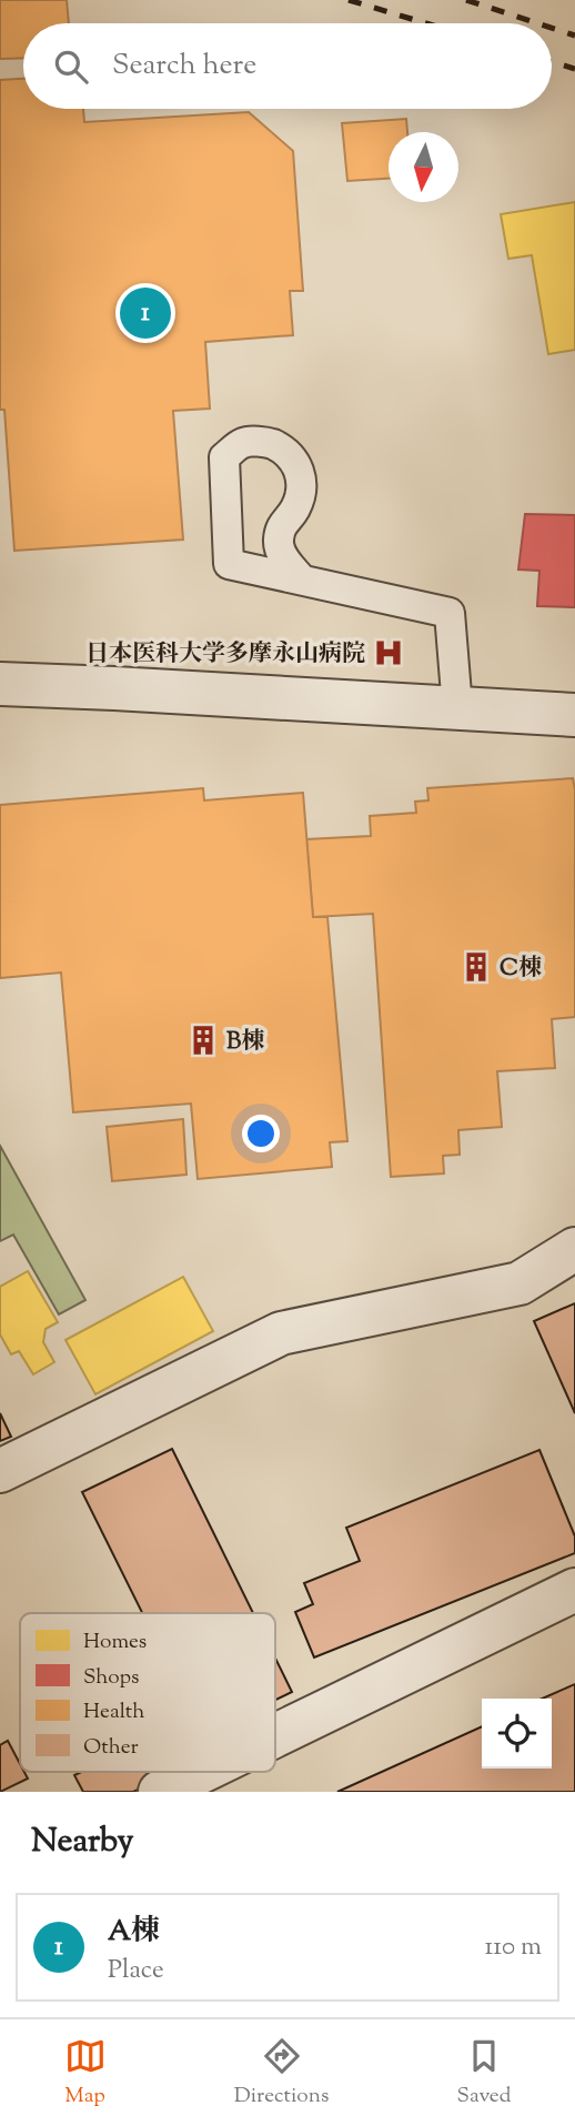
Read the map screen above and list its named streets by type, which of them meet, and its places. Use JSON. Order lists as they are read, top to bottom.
{
  "places": {
    "hospital": ["日本医科大学多摩永山病院"],
    "building": ["C棟", "B棟"]
  },
  "legend": [
    "Homes",
    "Shops",
    "Health",
    "Other"
  ],
  "north": "bottom",
  "page": {
    "search": "Search here",
    "pins": "1",
    "heading": "Nearby",
    "list": [
      {
        "mark": "1",
        "name": "A棟",
        "note": "Place",
        "value": "110 m"
      }
    ],
    "nav": ["Map", "Directions", "Saved"]
  }
}
